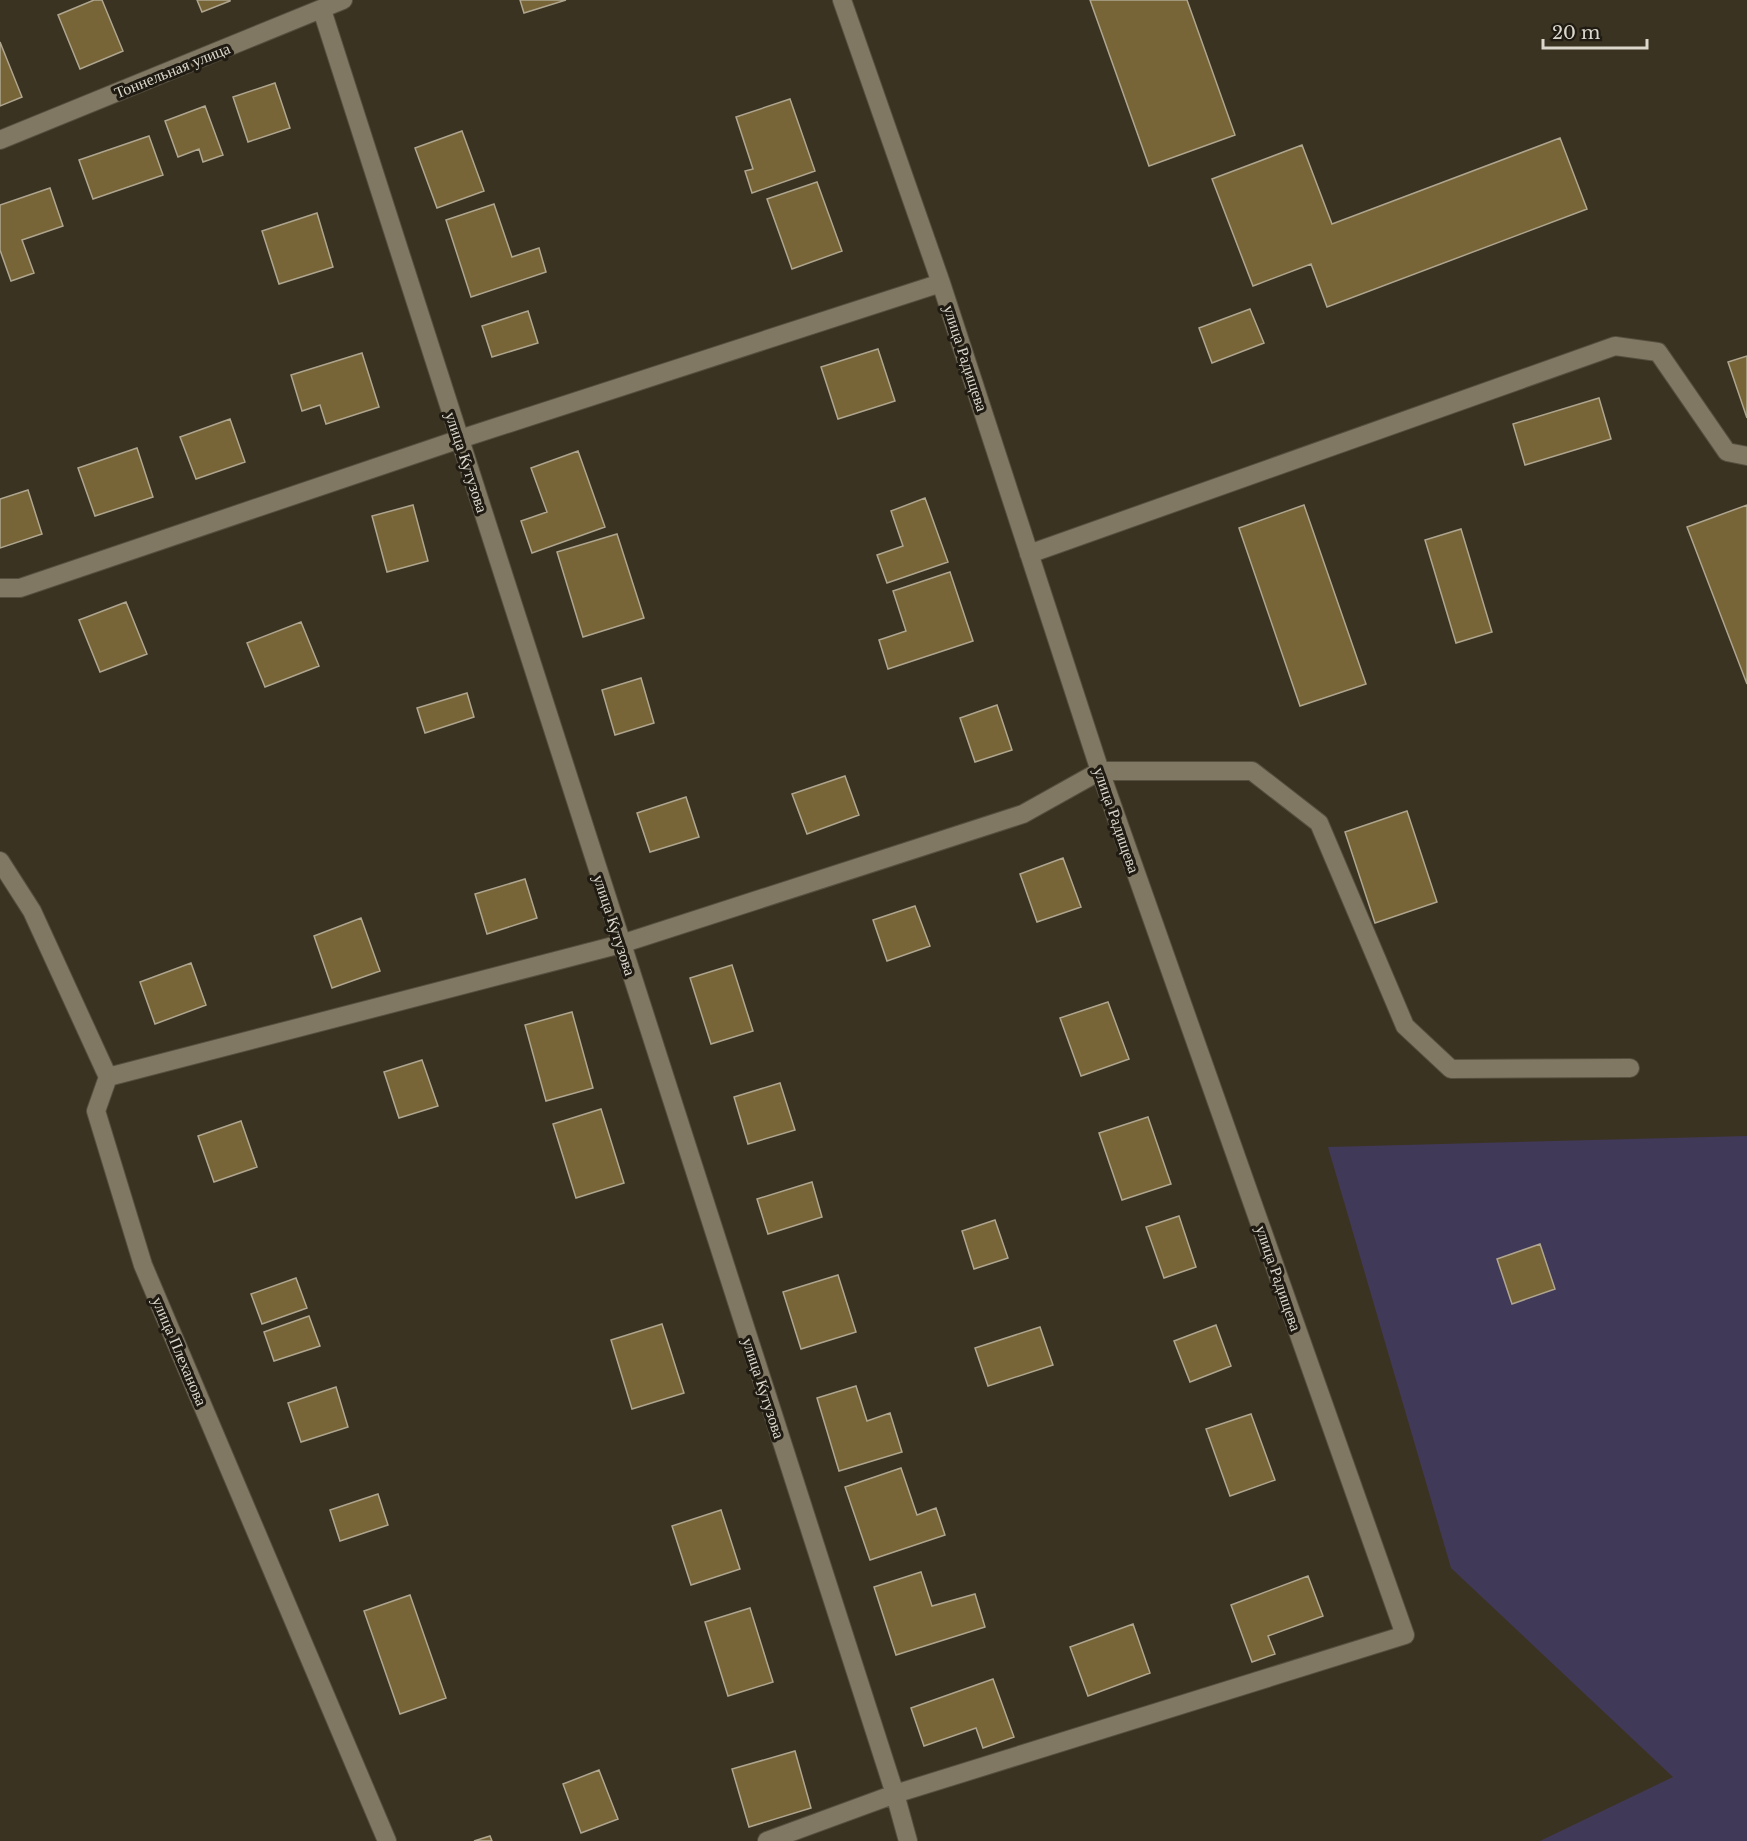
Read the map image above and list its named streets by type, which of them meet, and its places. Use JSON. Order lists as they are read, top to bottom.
{
  "streets": {
    "street": [
      "Тоннельная улица",
      "улица Радищева",
      "улица Кутузова",
      "улица Плеханова"
    ]
  },
  "crossings": [
    ["Тоннельная улица", "улица Кутузова"],
    ["улица Радищева", "улица Кутузова"]
  ],
  "scale_bar": "20 m"
}
